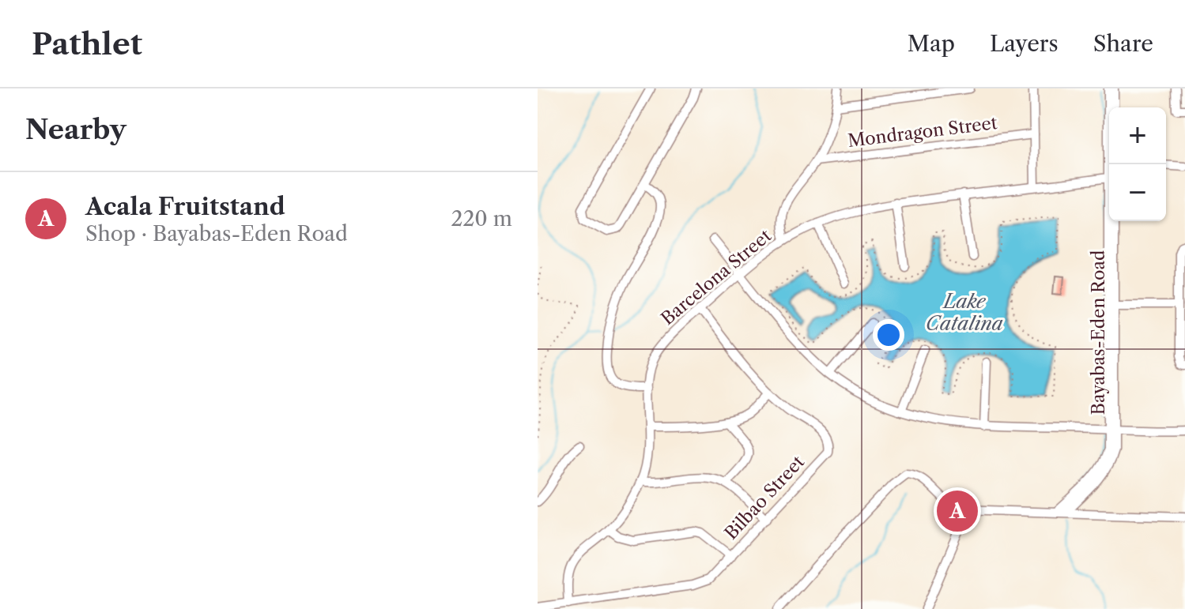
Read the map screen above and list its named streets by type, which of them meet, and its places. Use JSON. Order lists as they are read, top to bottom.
{
  "streets": {
    "street": [
      "Mondragon Street",
      "Barcelona Street",
      "Bayabas-Eden Road",
      "Bilbao Street"
    ]
  },
  "crossings": [
    ["Barcelona Street", "Bilbao Street"]
  ],
  "water": ["Lake Catalina"],
  "page": {
    "header": "Pathlet",
    "nav": ["Map", "Layers", "Share"],
    "heading": "Nearby",
    "map_buttons": ["+", "−"],
    "list": [
      {
        "mark": "A",
        "name": "Acala Fruitstand",
        "note": "Shop · Bayabas-Eden Road",
        "value": "220 m"
      }
    ],
    "pins": "A"
  }
}
